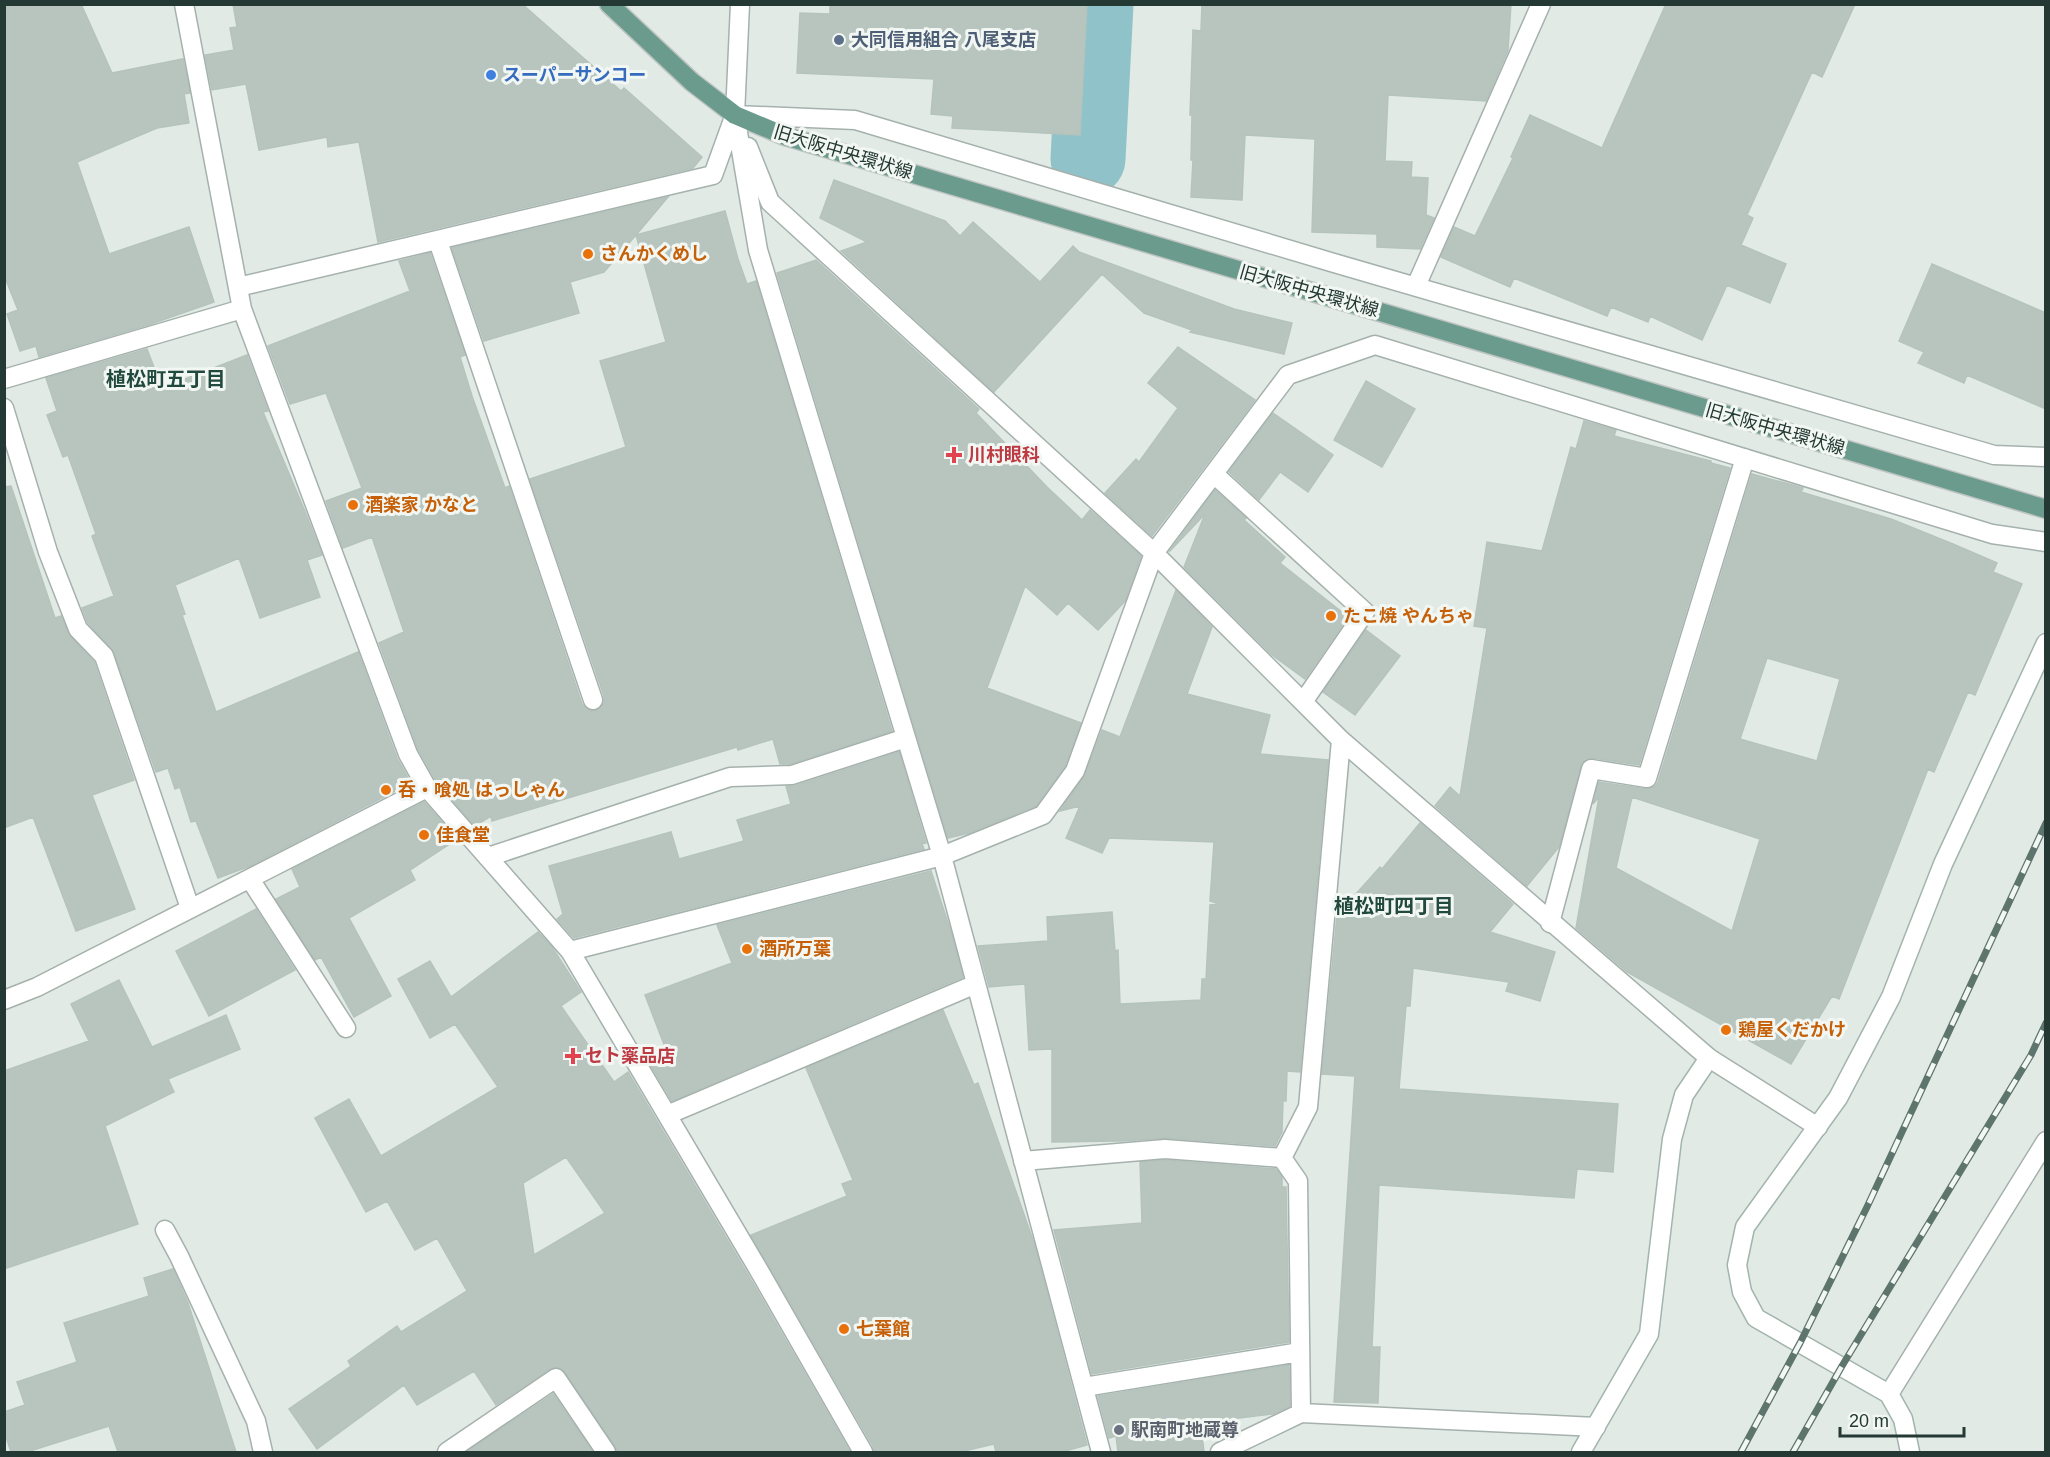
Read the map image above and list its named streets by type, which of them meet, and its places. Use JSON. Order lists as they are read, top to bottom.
{
  "streets": {
    "main road": ["旧大阪中央環状線"]
  },
  "districts": ["植松町五丁目", "植松町四丁目"],
  "places": {
    "other": [
      "大同信用組合 八尾支店",
      "スーパーサンコー",
      "さんかくめし",
      "酒楽家 かなと",
      "たこ焼 やんちゃ",
      "呑・喰処 はっしゃん",
      "佳食堂",
      "酒所万葉",
      "鶏屋くだかけ",
      "七葉館",
      "駅南町地蔵尊"
    ],
    "health": ["川村眼科", "セト薬品店"]
  },
  "scale_bar": "20 m"
}
